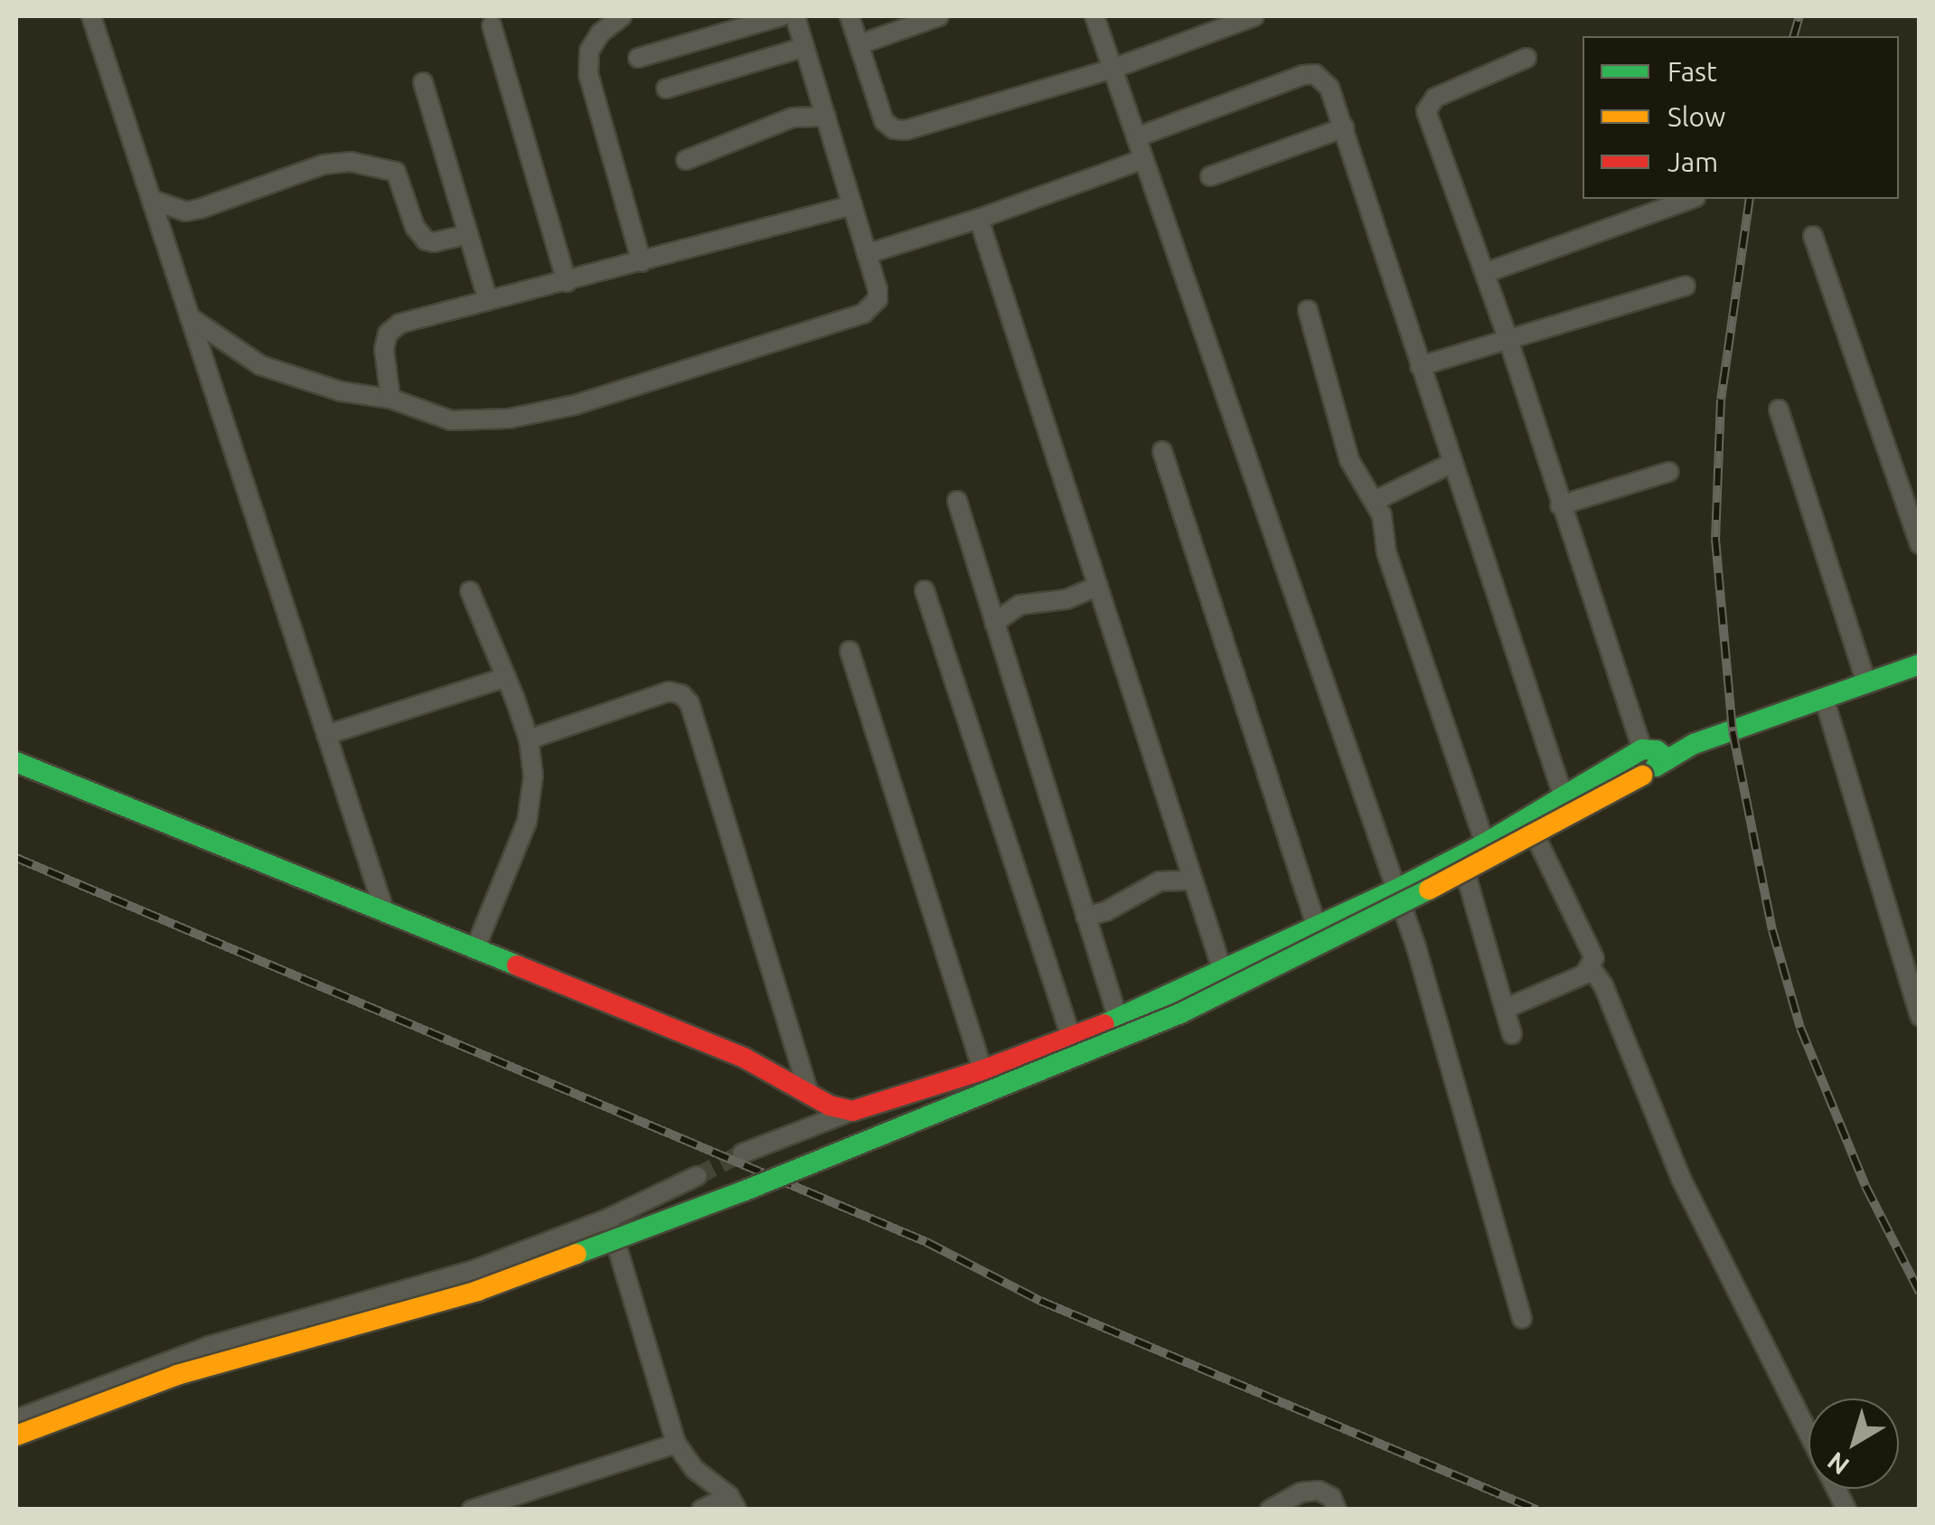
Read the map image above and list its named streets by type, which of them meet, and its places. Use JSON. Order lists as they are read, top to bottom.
{
  "legend": ["Fast", "Slow", "Jam"],
  "north": "bottom left"
}
